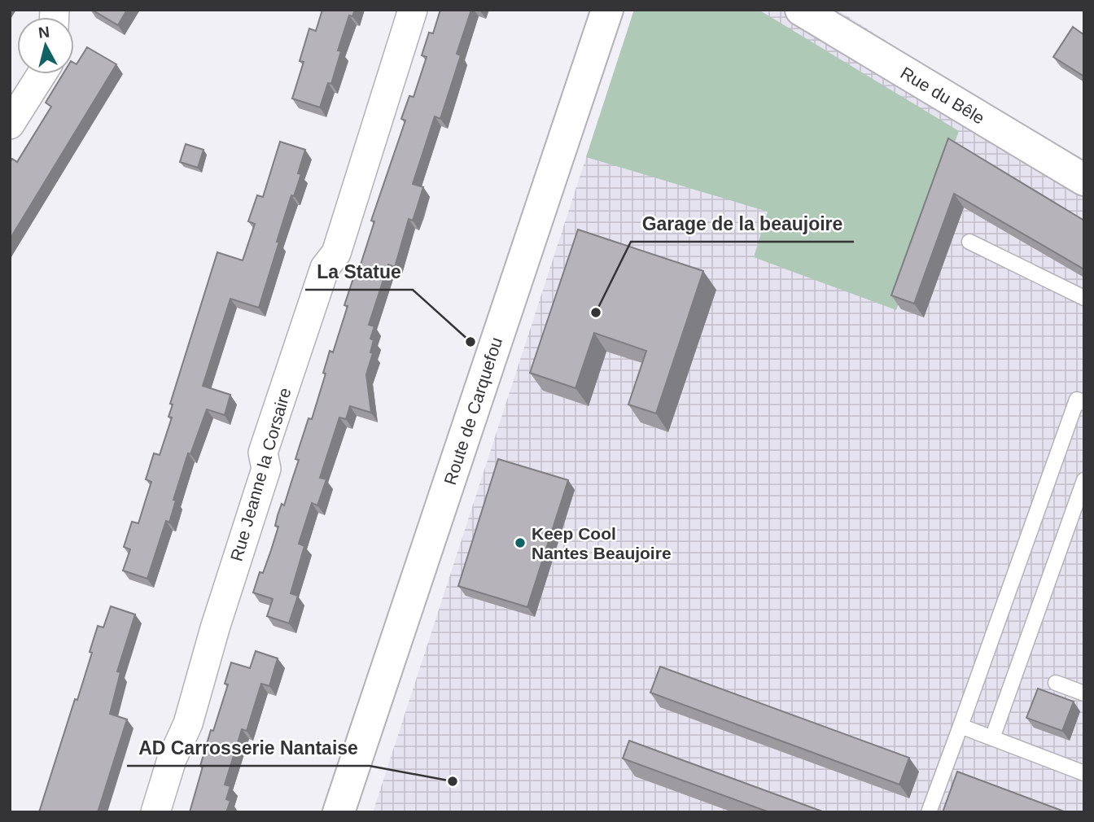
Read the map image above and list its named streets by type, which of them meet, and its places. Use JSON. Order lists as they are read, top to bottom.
{
  "streets": {
    "main road": ["Rue du Bêle", "Route de Carquefou"],
    "street": ["Rue Jeanne la Corsaire"]
  },
  "places": [
    "Garage de la beaujoire",
    "La Statue",
    "Keep Cool Nantes Beaujoire",
    "AD Carrosserie Nantaise"
  ],
  "north": "top"
}
